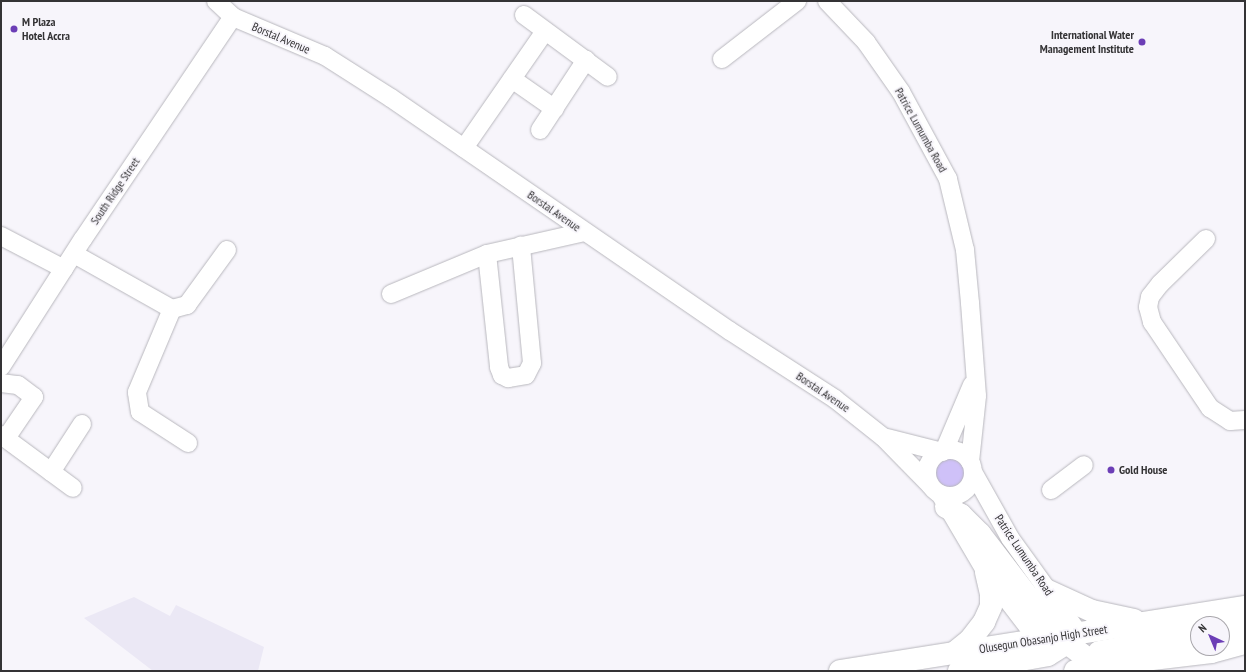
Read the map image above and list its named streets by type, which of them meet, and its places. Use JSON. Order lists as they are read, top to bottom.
{
  "streets": {
    "main road": ["Olusegun Obasanjo High Street"],
    "street": ["Borstal Avenue", "Patrice Lumumba Road", "South Ridge Street"]
  },
  "crossings": [
    ["Borstal Avenue", "Patrice Lumumba Road"],
    ["Borstal Avenue", "South Ridge Street"],
    ["Patrice Lumumba Road", "Olusegun Obasanjo High Street"]
  ],
  "places": ["M Plaza Hotel Accra", "International Water Management Institute", "Gold House"],
  "north": "top left"
}
